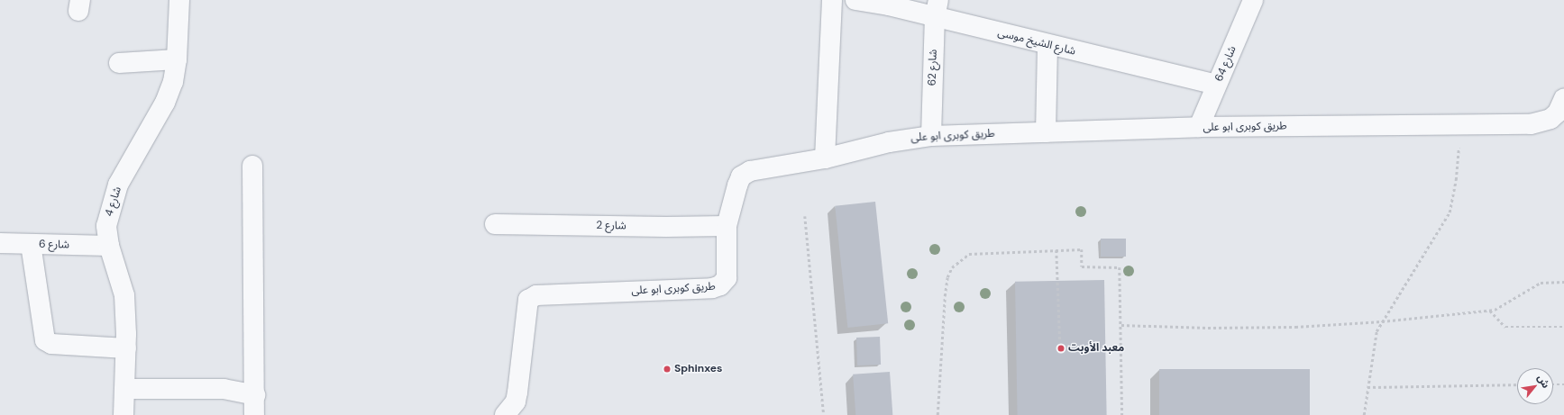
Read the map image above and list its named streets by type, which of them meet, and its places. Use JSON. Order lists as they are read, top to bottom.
{
  "streets": {
    "street": [
      "شارع الشيخ موسى",
      "شارع 64",
      "شارع 62",
      "طريق كوبرى ابو على",
      "شارع 4",
      "شارع 2",
      "شارع 6"
    ]
  },
  "crossings": [
    ["شارع الشيخ موسى", "شارع 64"],
    ["شارع الشيخ موسى", "شارع 62"],
    ["شارع 64", "طريق كوبرى ابو على"],
    ["شارع 62", "طريق كوبرى ابو على"],
    ["طريق كوبرى ابو على", "شارع 2"],
    ["شارع 4", "شارع 6"]
  ],
  "places": ["معبد الأوبت", "Sphinxes"],
  "north": "top right"
}
